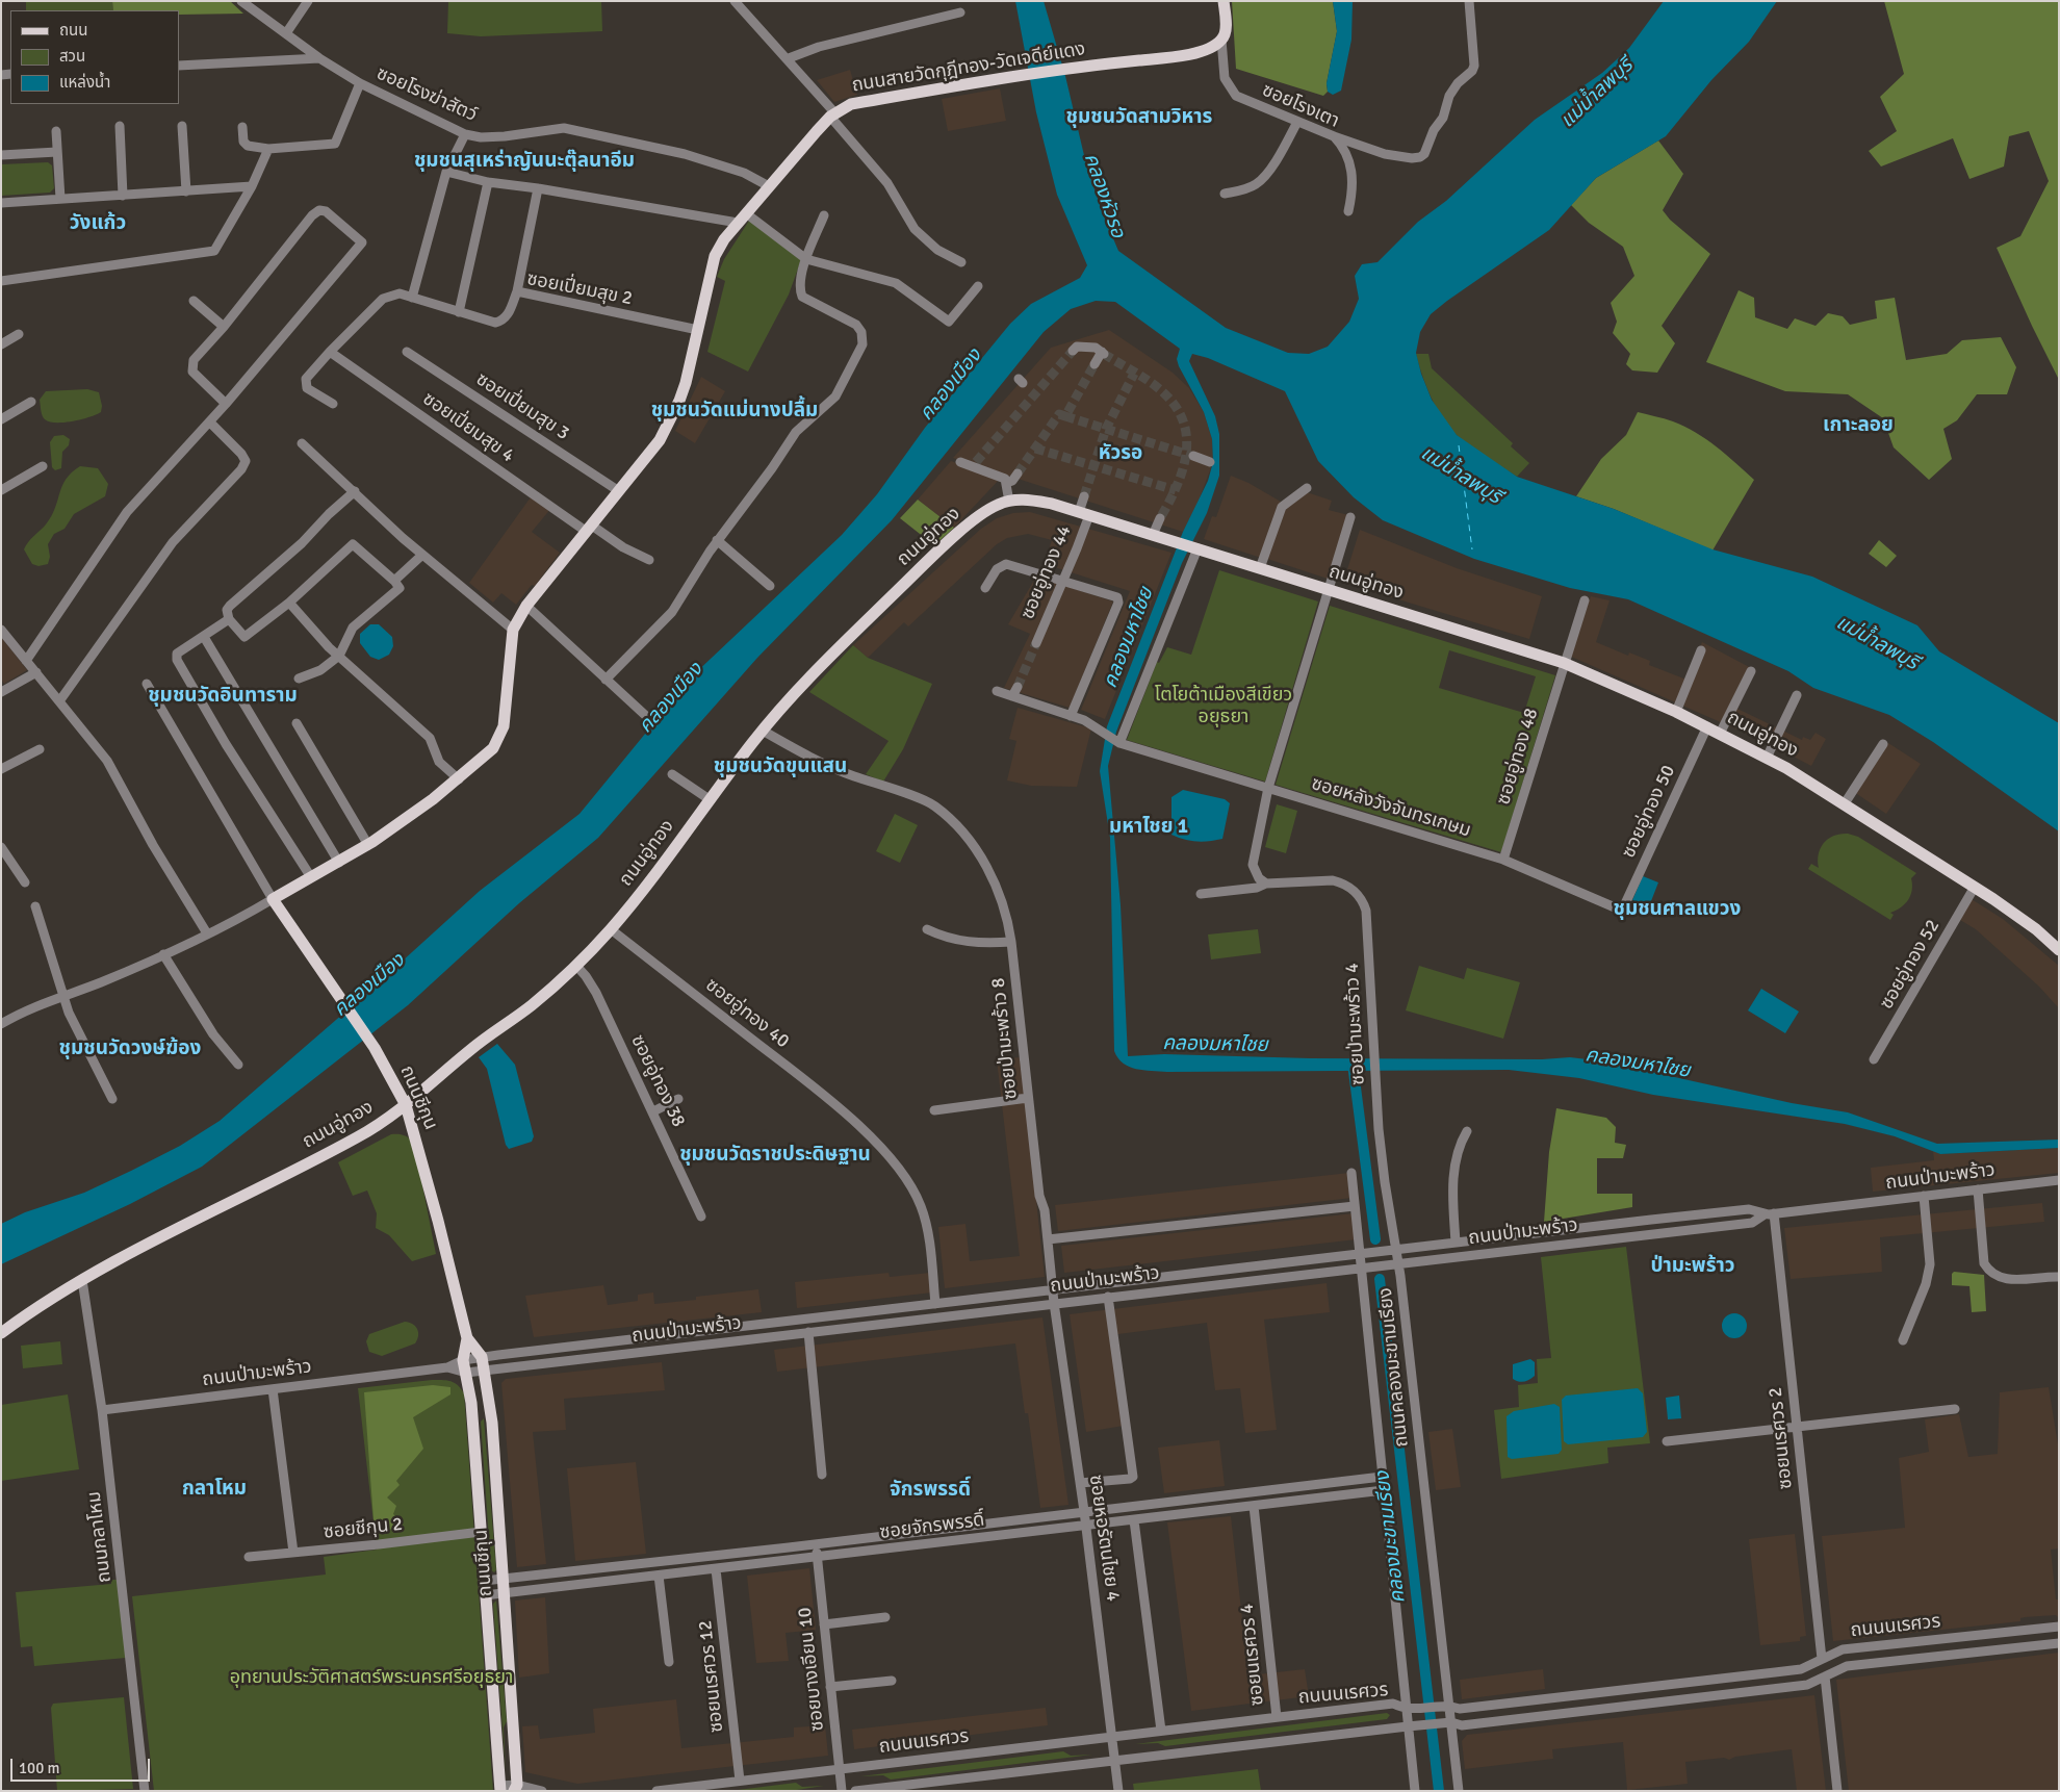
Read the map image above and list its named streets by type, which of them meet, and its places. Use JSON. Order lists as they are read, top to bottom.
{
  "streets": {
    "main road": ["ถนนสายวัดกุฎีทอง-วัดเจดีย์แดง", "ถนนอู่ทอง", "ถนนชีกุน"],
    "street": [
      "ซอยโรงฆ่าสัตว์",
      "ซอยโรงเตา",
      "ซอยเปี่ยมสุข 2",
      "ซอยเปี่ยมสุข 3",
      "ซอยเปี่ยมสุข 4",
      "ซอยอู่ทอง 44",
      "ซอยอู่ทอง 48",
      "ซอยหลังวังจันทรเกษม",
      "ซอยอู่ทอง 50",
      "ซอยอู่ทอง 52",
      "ซอยอู่ทอง 40",
      "ซอยป่ามะพร้าว 4",
      "ซอยป่ามะพร้าว 8",
      "ซอยอู่ทอง 38",
      "ถนนป่ามะพร้าว",
      "ถนนคลองมะขามเรียง",
      "ซอยนเรศวร 2",
      "ซอยจักรพรรดิ์",
      "ซอยชีกุน 2",
      "ถนนกลาโหม",
      "ซอยหอรัตนไชย 4",
      "ถนนนเรศวร",
      "ซอยนเรศวร 4",
      "ซอยบางเอียน 10",
      "ซอยนเรศวร 12"
    ]
  },
  "crossings": [
    ["ถนนสายวัดกุฎีทอง-วัดเจดีย์แดง", "ซอยโรงฆ่าสัตว์"],
    ["ถนนสายวัดกุฎีทอง-วัดเจดีย์แดง", "ซอยโรงเตา"],
    ["ถนนสายวัดกุฎีทอง-วัดเจดีย์แดง", "ซอยเปี่ยมสุข 2"],
    ["ถนนสายวัดกุฎีทอง-วัดเจดีย์แดง", "ซอยเปี่ยมสุข 3"],
    ["ถนนสายวัดกุฎีทอง-วัดเจดีย์แดง", "ซอยเปี่ยมสุข 4"],
    ["ถนนสายวัดกุฎีทอง-วัดเจดีย์แดง", "ถนนชีกุน"],
    ["ซอยเปี่ยมสุข 2", "ซอยเปี่ยมสุข 4"],
    ["ถนนอู่ทอง", "ซอยอู่ทอง 44"],
    ["ถนนอู่ทอง", "ซอยอู่ทอง 48"],
    ["ถนนอู่ทอง", "ซอยอู่ทอง 50"],
    ["ถนนอู่ทอง", "ซอยอู่ทอง 52"],
    ["ถนนอู่ทอง", "ซอยอู่ทอง 40"],
    ["ถนนอู่ทอง", "ซอยป่ามะพร้าว 8"],
    ["ถนนอู่ทอง", "ซอยอู่ทอง 38"],
    ["ถนนอู่ทอง", "ถนนชีกุน"],
    ["ถนนอู่ทอง", "ถนนกลาโหม"],
    ["ซอยอู่ทอง 48", "ซอยหลังวังจันทรเกษม"],
    ["ซอยหลังวังจันทรเกษม", "ซอยอู่ทอง 50"],
    ["ซอยอู่ทอง 40", "ถนนป่ามะพร้าว"],
    ["ซอยป่ามะพร้าว 4", "ถนนป่ามะพร้าว"],
    ["ซอยป่ามะพร้าว 4", "ถนนคลองมะขามเรียง"],
    ["ซอยป่ามะพร้าว 8", "ถนนป่ามะพร้าว"],
    ["ซอยป่ามะพร้าว 8", "ซอยหอรัตนไชย 4"],
    ["ถนนชีกุน", "ถนนป่ามะพร้าว"],
    ["ถนนชีกุน", "ซอยจักรพรรดิ์"],
    ["ถนนชีกุน", "ซอยชีกุน 2"],
    ["ถนนป่ามะพร้าว", "ถนนคลองมะขามเรียง"],
    ["ถนนป่ามะพร้าว", "ซอยนเรศวร 2"],
    ["ถนนป่ามะพร้าว", "ถนนกลาโหม"],
    ["ถนนป่ามะพร้าว", "ซอยหอรัตนไชย 4"],
    ["ถนนคลองมะขามเรียง", "ซอยจักรพรรดิ์"],
    ["ถนนคลองมะขามเรียง", "ถนนนเรศวร"],
    ["ซอยนเรศวร 2", "ถนนนเรศวร"],
    ["ซอยจักรพรรดิ์", "ซอยหอรัตนไชย 4"],
    ["ซอยจักรพรรดิ์", "ซอยนเรศวร 4"],
    ["ซอยจักรพรรดิ์", "ซอยบางเอียน 10"],
    ["ซอยจักรพรรดิ์", "ซอยนเรศวร 12"],
    ["ซอยหอรัตนไชย 4", "ถนนนเรศวร"],
    ["ถนนนเรศวร", "ซอยนเรศวร 4"],
    ["ถนนนเรศวร", "ซอยบางเอียน 10"],
    ["ถนนนเรศวร", "ซอยนเรศวร 12"]
  ],
  "districts": [
    "ชุมชนวัดสามวิหาร",
    "ชุมชนสุเหร่าญันนะตุ๊ลนาอีม",
    "วังแก้ว",
    "ชุมชนวัดแม่นางปลื้ม",
    "เกาะลอย",
    "หัวรอ",
    "ชุมชนวัดอินทาราม",
    "ชุมชนวัดขุนแสน",
    "มหาไชย 1",
    "ชุมชนศาลแขวง",
    "ชุมชนวัดวงษ์ฆ้อง",
    "ชุมชนวัดราชประดิษฐาน",
    "ป่ามะพร้าว",
    "กลาโหม",
    "จักรพรรดิ์"
  ],
  "water": [
    "แม่น้ำลพบุรี",
    "คลองหัวรอ",
    "คลองเมือง",
    "คลองมหาไชย",
    "คลองมะขามเรียง"
  ],
  "parks": ["โตโยต้าเมืองสีเขียว อยุธยา", "อุทยานประวัติศาสตร์พระนครศรีอยุธยา"],
  "legend": ["ถนน", "สวน", "แหล่งน้ำ"],
  "scale_bar": "100 m"
}
